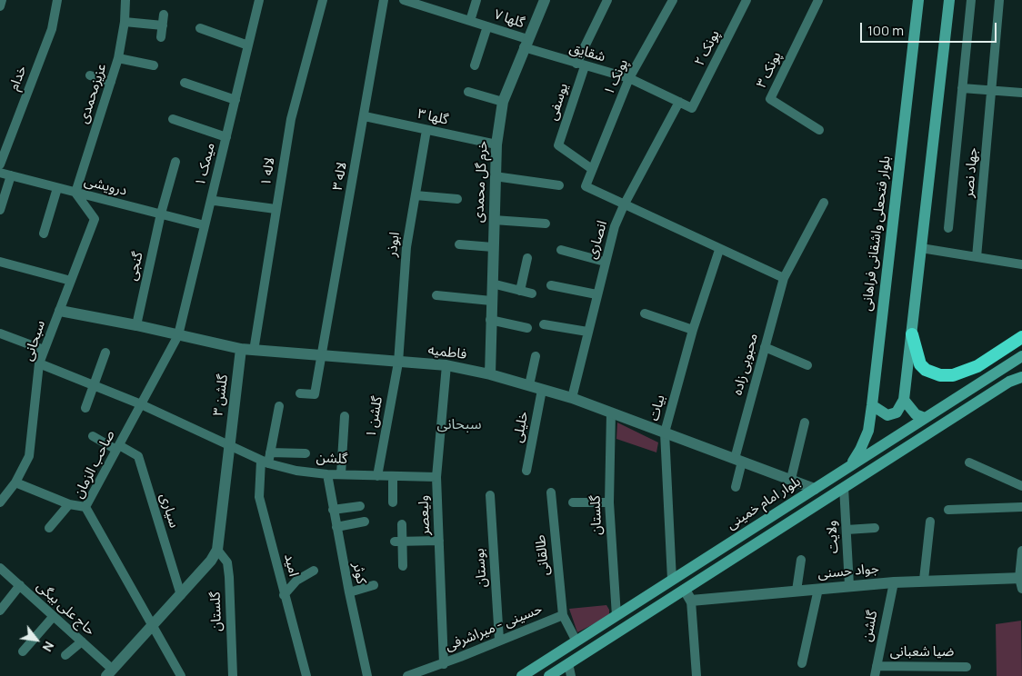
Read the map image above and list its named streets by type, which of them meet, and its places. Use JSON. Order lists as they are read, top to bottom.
{
  "streets": {
    "main road": ["بلوار فتحعلی واشقانی فراهانی", "بلوار امام خمینی"],
    "street": [
      "گلها ۷",
      "پونک ۲",
      "شقایق",
      "پونک ۳",
      "پونک ۱",
      "خدام",
      "عزیزمحمدی",
      "یوسفی",
      "گلها ۳",
      "میمک ۱",
      "لاله ۱",
      "جهاد نصر",
      "لاله ۳",
      "خرم گل محمدی",
      "درویشی",
      "انصاری",
      "ابوذر",
      "گنجی",
      "سبحانی",
      "فاطمیه",
      "محبوبی زاده",
      "گلشن ۳",
      "بیات",
      "گلشن ۱",
      "خلیلی",
      "گلشن",
      "صاحب الزمان",
      "سیاری",
      "ولیعصر",
      "گلستان",
      "ولایت",
      "طالقانی",
      "امید",
      "بوستان",
      "جواد حسنی",
      "کوثر",
      "حاج علی بیگی",
      "حسینی - میراشرفی",
      "ضیا شعبانی"
    ]
  },
  "crossings": [
    ["گلها ۷", "شقایق"],
    ["گلها ۷", "خرم گل محمدی"],
    ["پونک ۲", "شقایق"],
    ["شقایق", "پونک ۱"],
    ["شقایق", "یوسفی"],
    ["شقایق", "خرم گل محمدی"],
    ["شقایق", "انصاری"],
    ["پونک ۱", "یوسفی"],
    ["پونک ۱", "انصاری"],
    ["عزیزمحمدی", "درویشی"],
    ["عزیزمحمدی", "سبحانی"],
    ["گلها ۳", "لاله ۳"],
    ["گلها ۳", "خرم گل محمدی"],
    ["گلها ۳", "ابوذر"],
    ["میمک ۱", "درویشی"],
    ["میمک ۱", "فاطمیه"],
    ["میمک ۱", "صاحب الزمان"],
    ["لاله ۱", "فاطمیه"],
    ["لاله ۳", "فاطمیه"],
    ["خرم گل محمدی", "فاطمیه"],
    ["درویشی", "گنجی"],
    ["درویشی", "سبحانی"],
    ["بلوار فتحعلی واشقانی فراهانی", "بلوار امام خمینی"],
    ["انصاری", "فاطمیه"],
    ["ابوذر", "فاطمیه"],
    ["ابوذر", "گلشن ۱"],
    ["گنجی", "فاطمیه"],
    ["سبحانی", "فاطمیه"],
    ["سبحانی", "گلشن"],
    ["فاطمیه", "محبوبی زاده"],
    ["فاطمیه", "گلشن ۳"],
    ["فاطمیه", "بیات"],
    ["فاطمیه", "گلشن ۱"],
    ["فاطمیه", "خلیلی"],
    ["فاطمیه", "صاحب الزمان"],
    ["فاطمیه", "بلوار امام خمینی"],
    ["فاطمیه", "ولیعصر"],
    ["فاطمیه", "گلستان"],
    ["گلشن ۳", "گلشن"],
    ["بیات", "بلوار امام خمینی"],
    ["گلشن ۱", "گلشن"],
    ["گلشن", "صاحب الزمان"],
    ["گلشن", "ولیعصر"],
    ["گلشن", "امید"],
    ["گلشن", "جواد حسنی"],
    ["گلشن", "کوثر"],
    ["گلشن", "ضیا شعبانی"],
    ["صاحب الزمان", "سیاری"],
    ["بلوار امام خمینی", "گلستان"],
    ["بلوار امام خمینی", "حسینی - میراشرفی"],
    ["ولیعصر", "حسینی - میراشرفی"],
    ["ولایت", "جواد حسنی"],
    ["طالقانی", "حسینی - میراشرفی"],
    ["بوستان", "حسینی - میراشرفی"]
  ],
  "districts": ["سبحانی"],
  "scale_bar": "100 m",
  "north": "bottom right"
}
